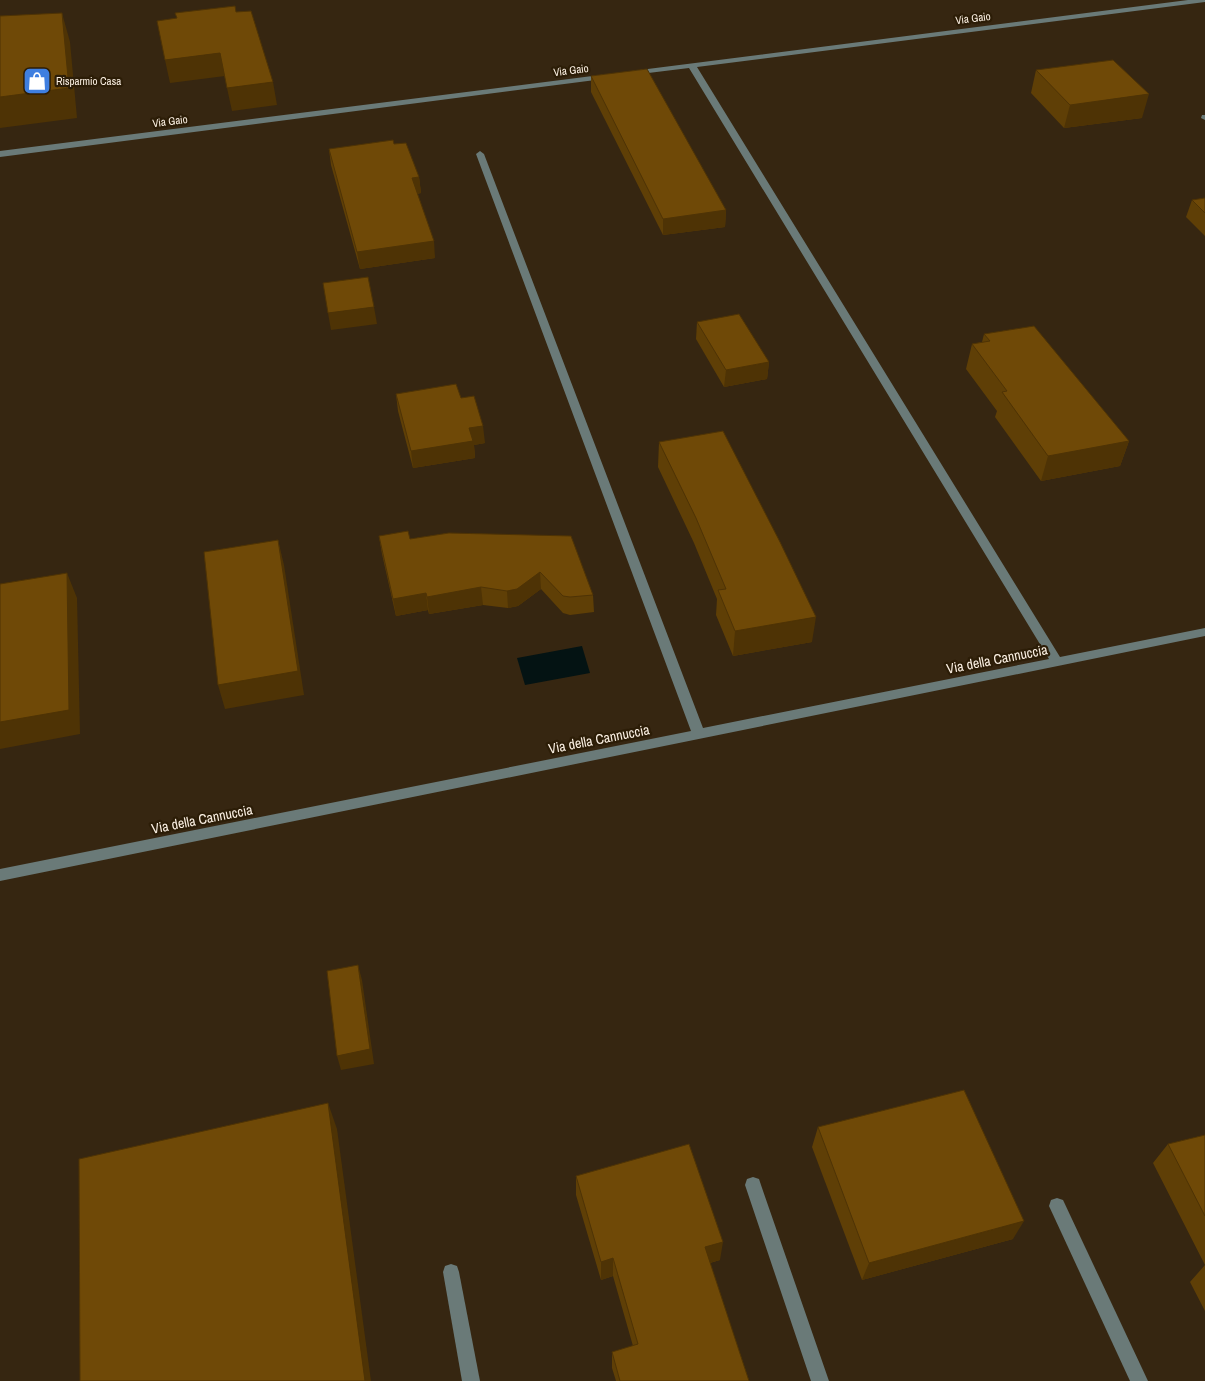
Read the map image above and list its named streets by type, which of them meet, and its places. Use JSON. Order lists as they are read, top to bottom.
{
  "streets": {
    "street": ["Via Gaio", "Via della Cannuccia"]
  },
  "places": {
    "shop": ["Risparmio Casa"]
  }
}
